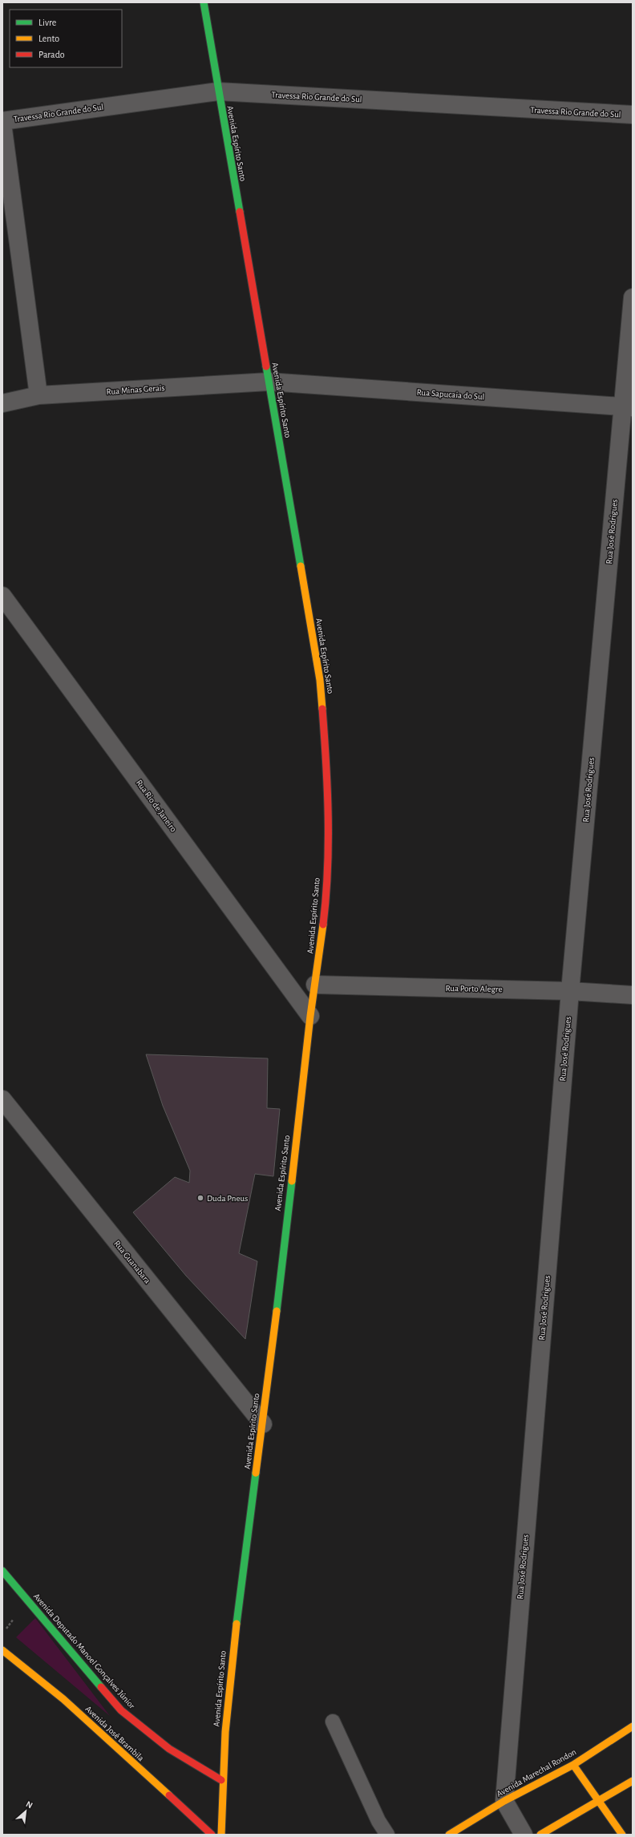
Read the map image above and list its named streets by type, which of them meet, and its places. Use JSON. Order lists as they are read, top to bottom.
{
  "streets": {
    "main road": [
      "Avenida Espírito Santo",
      "Avenida Deputado Manoel Gonçalves Júnior",
      "Avenida José Brambila",
      "Avenida Marechal Rondon"
    ],
    "street": [
      "Travessa Rio Grande do Sul",
      "Rua Minas Gerais",
      "Rua Sapucaia do Sul",
      "Rua José Rodrigues",
      "Rua Rio de Janeiro",
      "Rua Porto Alegre",
      "Rua Guanabara"
    ]
  },
  "crossings": [
    ["Travessa Rio Grande do Sul", "Avenida Espírito Santo"],
    ["Avenida Espírito Santo", "Rua Minas Gerais"],
    ["Avenida Espírito Santo", "Rua Sapucaia do Sul"],
    ["Avenida Espírito Santo", "Rua Rio de Janeiro"],
    ["Avenida Espírito Santo", "Rua Porto Alegre"],
    ["Avenida Espírito Santo", "Rua Guanabara"],
    ["Avenida Espírito Santo", "Avenida Deputado Manoel Gonçalves Júnior"],
    ["Rua Minas Gerais", "Rua Sapucaia do Sul"],
    ["Rua Sapucaia do Sul", "Rua José Rodrigues"],
    ["Rua José Rodrigues", "Rua Porto Alegre"],
    ["Rua José Rodrigues", "Avenida Marechal Rondon"]
  ],
  "places": ["Duda Pneus"],
  "legend": ["Livre", "Lento", "Parado"],
  "north": "top right"
}
